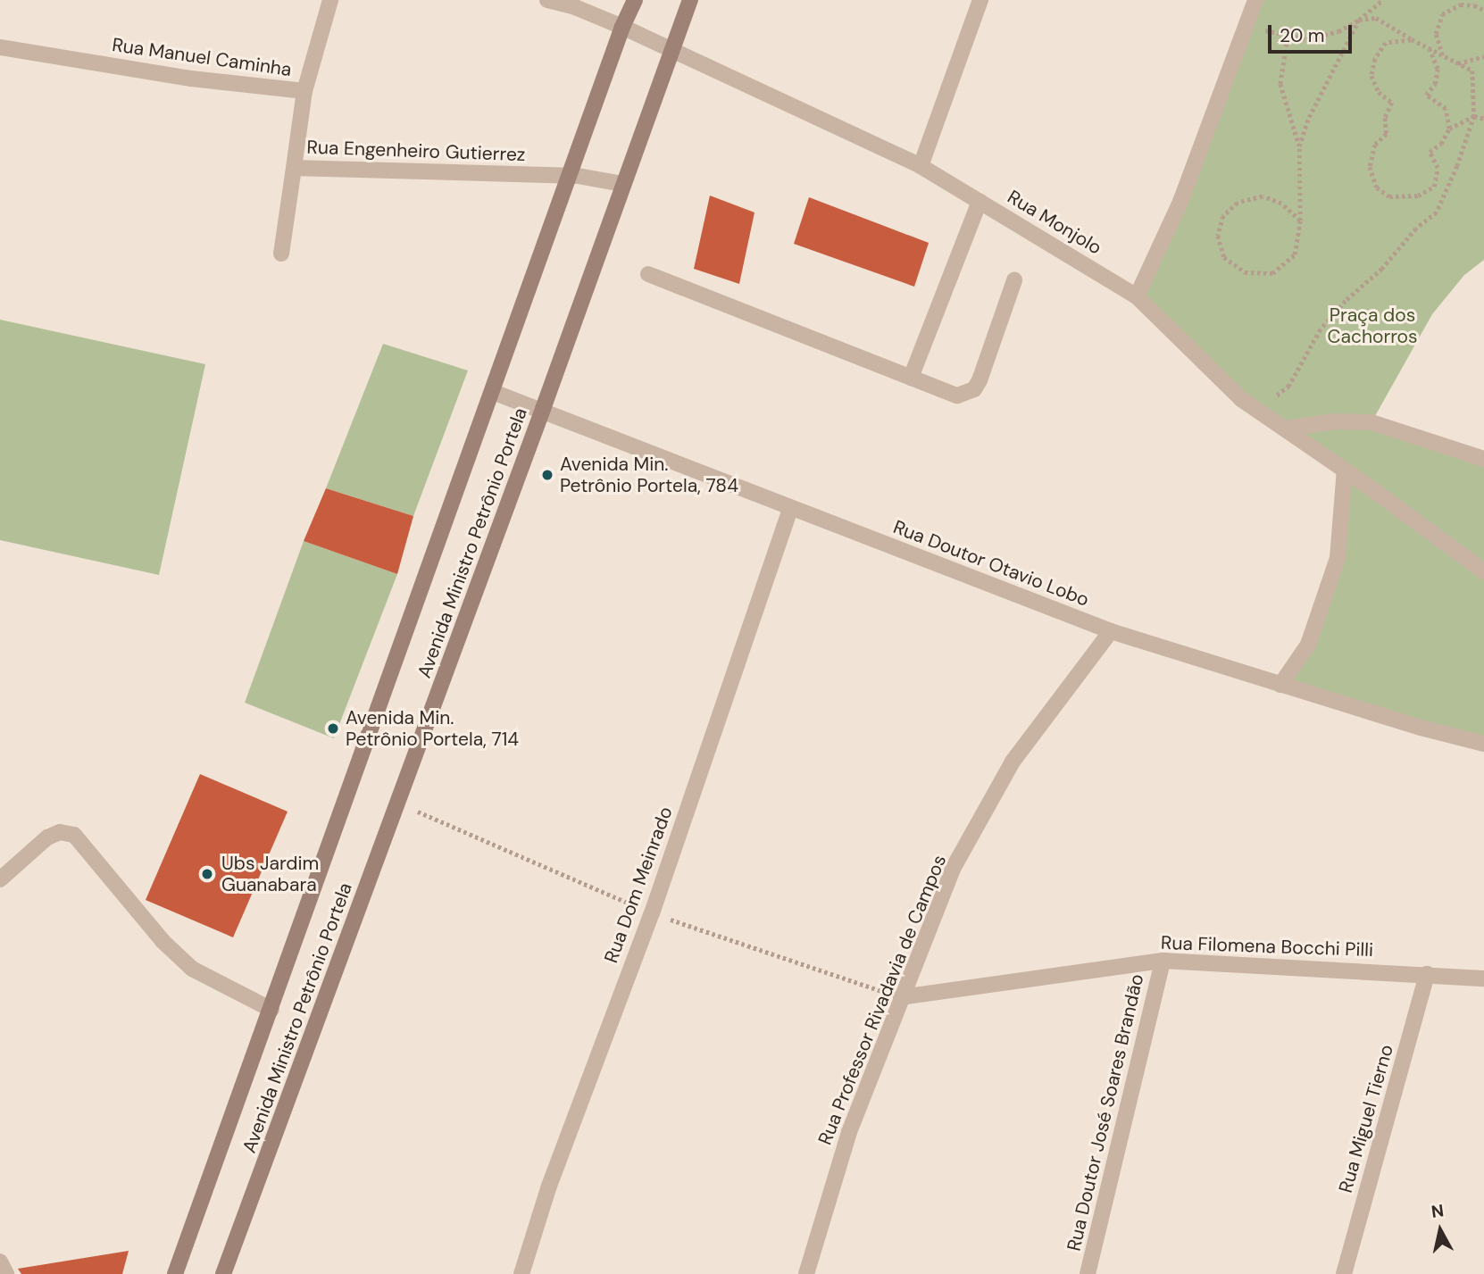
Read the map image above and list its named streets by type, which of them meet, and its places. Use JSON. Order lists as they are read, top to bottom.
{
  "streets": {
    "main road": ["Avenida Ministro Petrônio Portela"],
    "street": [
      "Rua Manuel Caminha",
      "Rua Engenheiro Gutierrez",
      "Rua Monjolo",
      "Rua Doutor Otavio Lobo",
      "Rua Dom Meinrado",
      "Rua Filomena Bocchi Pilli",
      "Rua Professor Rivadavia de Campos",
      "Rua Doutor José Soares Brandão",
      "Rua Miguel Tierno"
    ]
  },
  "crossings": [
    ["Rua Engenheiro Gutierrez", "Avenida Ministro Petrônio Portela"],
    ["Rua Monjolo", "Avenida Ministro Petrônio Portela"],
    ["Avenida Ministro Petrônio Portela", "Rua Doutor Otavio Lobo"],
    ["Rua Doutor Otavio Lobo", "Rua Dom Meinrado"],
    ["Rua Doutor Otavio Lobo", "Rua Professor Rivadavia de Campos"],
    ["Rua Filomena Bocchi Pilli", "Rua Professor Rivadavia de Campos"],
    ["Rua Filomena Bocchi Pilli", "Rua Doutor José Soares Brandão"],
    ["Rua Filomena Bocchi Pilli", "Rua Miguel Tierno"]
  ],
  "parks": ["Praça dos Cachorros"],
  "places": ["Avenida Min. Petrônio Portela, 784", "Avenida Min. Petrônio Portela, 714", "Ubs Jardim Guanabara"],
  "scale_bar": "20 m",
  "north": "top"
}
